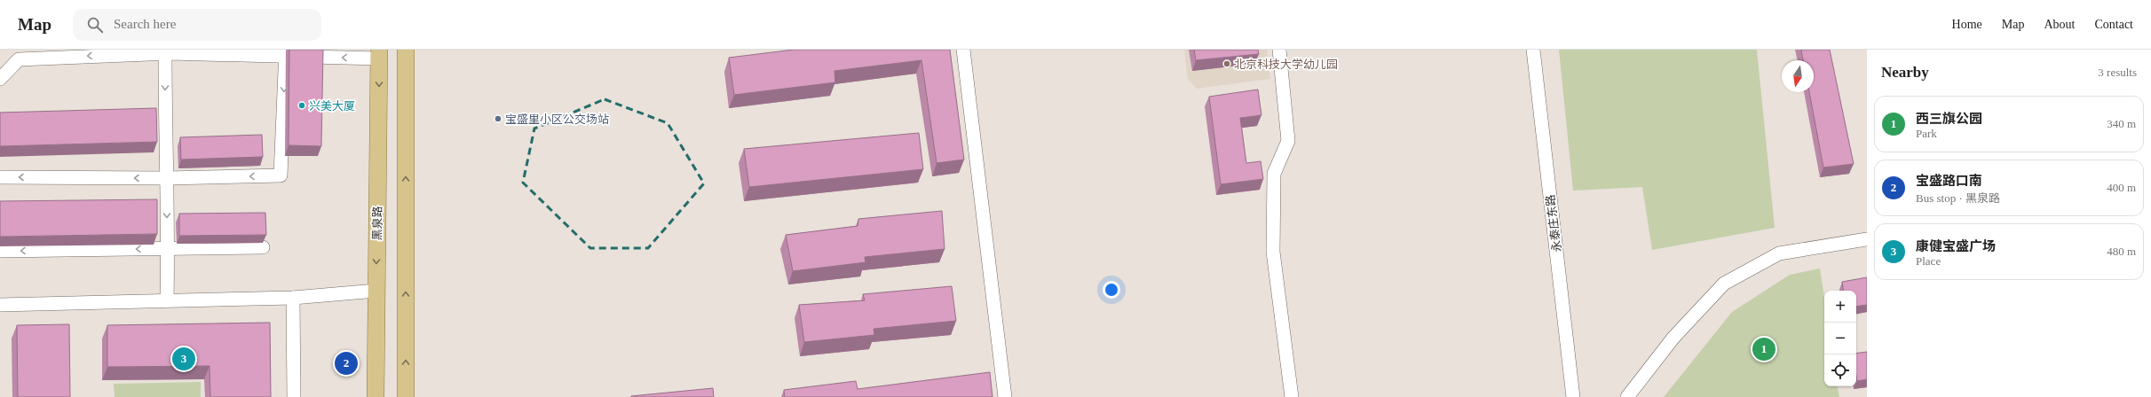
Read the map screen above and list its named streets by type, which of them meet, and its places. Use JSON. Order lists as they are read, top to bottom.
{
  "streets": {
    "main road": ["黑泉路"],
    "street": ["永泰庄东路"]
  },
  "places": ["北京科技大学幼儿园", "兴美大厦", "宝盛里小区公交场站"],
  "north": "bottom",
  "page": {
    "header": "Map",
    "search": "Search here",
    "nav": [
      "Home",
      "Map",
      "About",
      "Contact"
    ],
    "heading": ["Nearby", "3 results"],
    "list": [
      {
        "mark": "1",
        "name": "西三旗公园",
        "note": "Park",
        "value": "340 m"
      },
      {
        "mark": "2",
        "name": "宝盛路口南",
        "note": "Bus stop · 黑泉路",
        "value": "400 m"
      },
      {
        "mark": "3",
        "name": "康健宝盛广场",
        "note": "Place",
        "value": "480 m"
      }
    ],
    "map_buttons": ["+", "−"],
    "pins": ["1", "3", "2"]
  }
}
